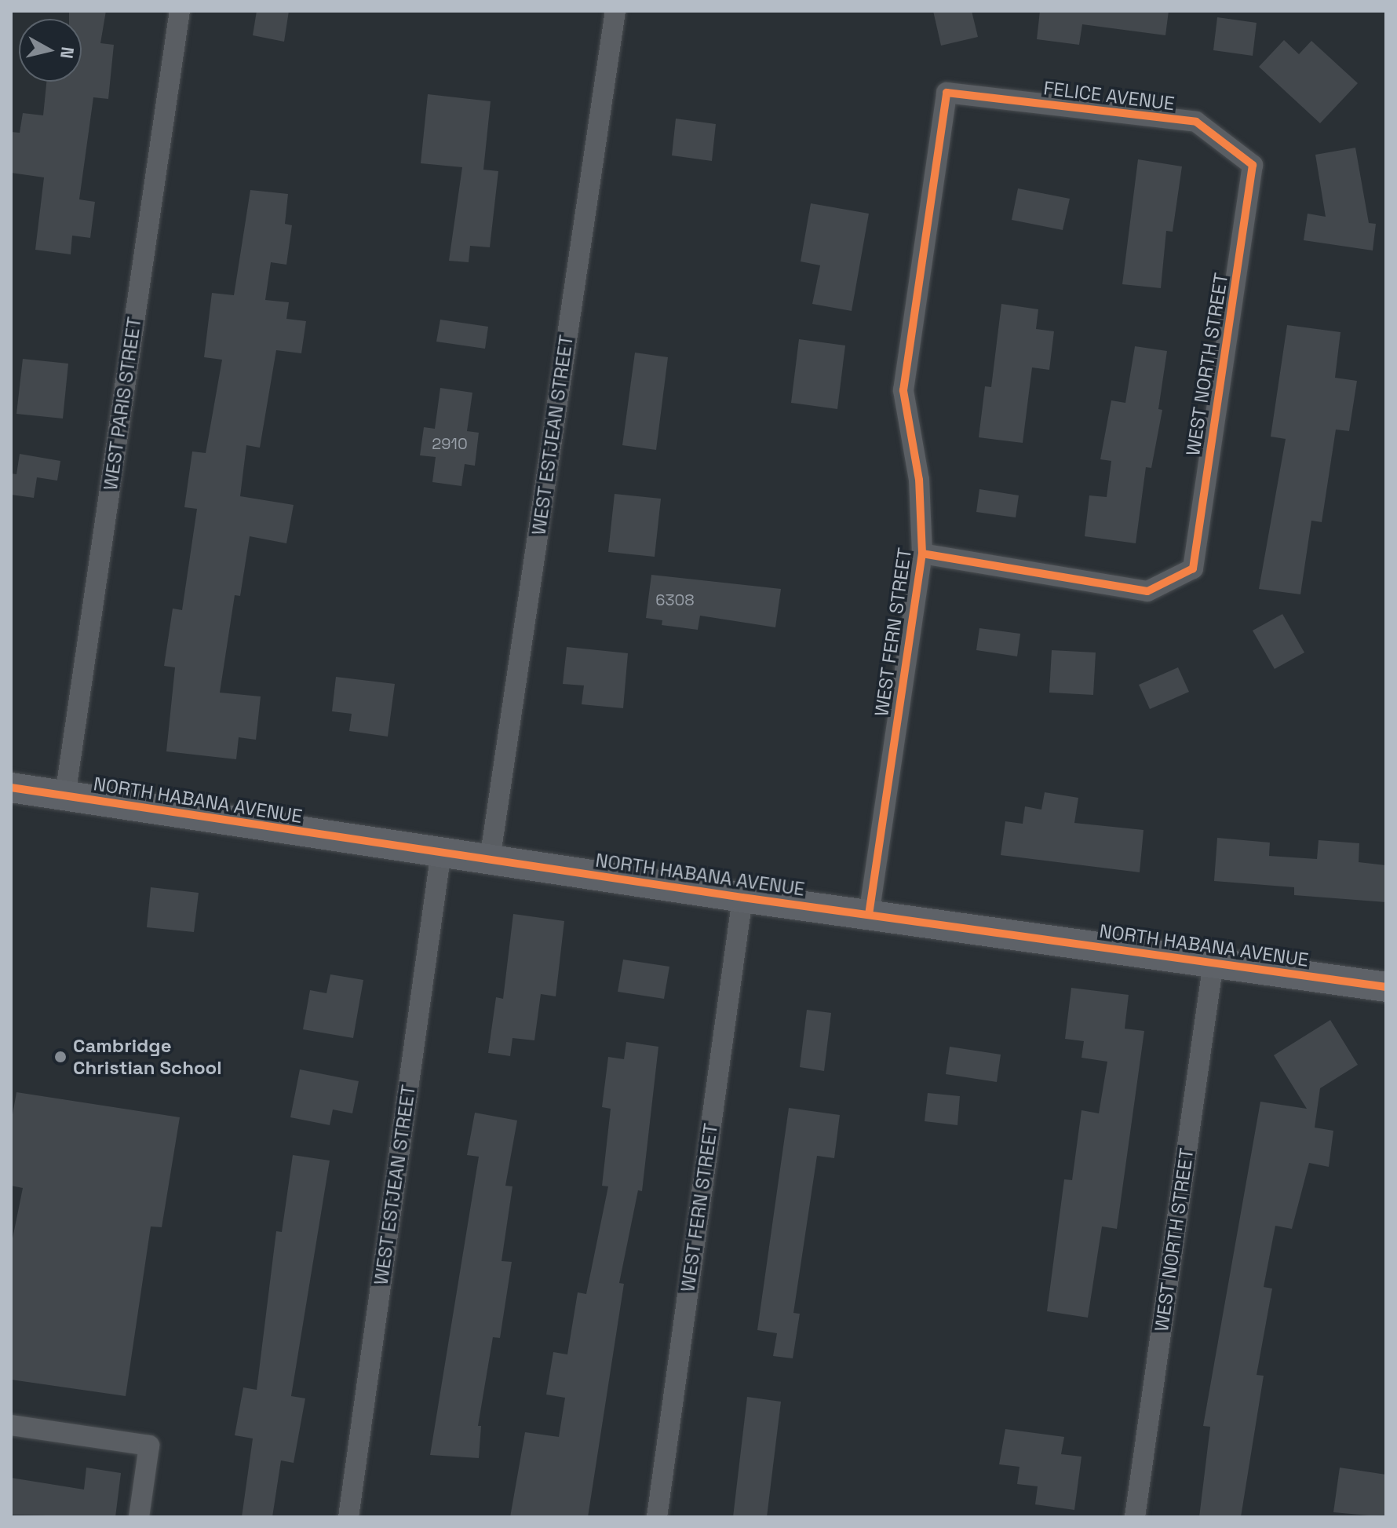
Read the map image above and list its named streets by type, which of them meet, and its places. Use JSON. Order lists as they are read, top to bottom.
{
  "streets": {
    "street": [
      "FELICE AVENUE",
      "WEST NORTH STREET",
      "WEST PARIS STREET",
      "WEST ESTJEAN STREET",
      "WEST FERN STREET",
      "NORTH HABANA AVENUE"
    ]
  },
  "crossings": [
    ["FELICE AVENUE", "WEST NORTH STREET"],
    ["FELICE AVENUE", "WEST FERN STREET"],
    ["WEST NORTH STREET", "WEST FERN STREET"],
    ["WEST NORTH STREET", "NORTH HABANA AVENUE"],
    ["WEST PARIS STREET", "NORTH HABANA AVENUE"],
    ["WEST ESTJEAN STREET", "NORTH HABANA AVENUE"],
    ["WEST FERN STREET", "NORTH HABANA AVENUE"]
  ],
  "places": ["Cambridge Christian School"],
  "house_numbers": ["2910", "6308"],
  "north": "right"
}
